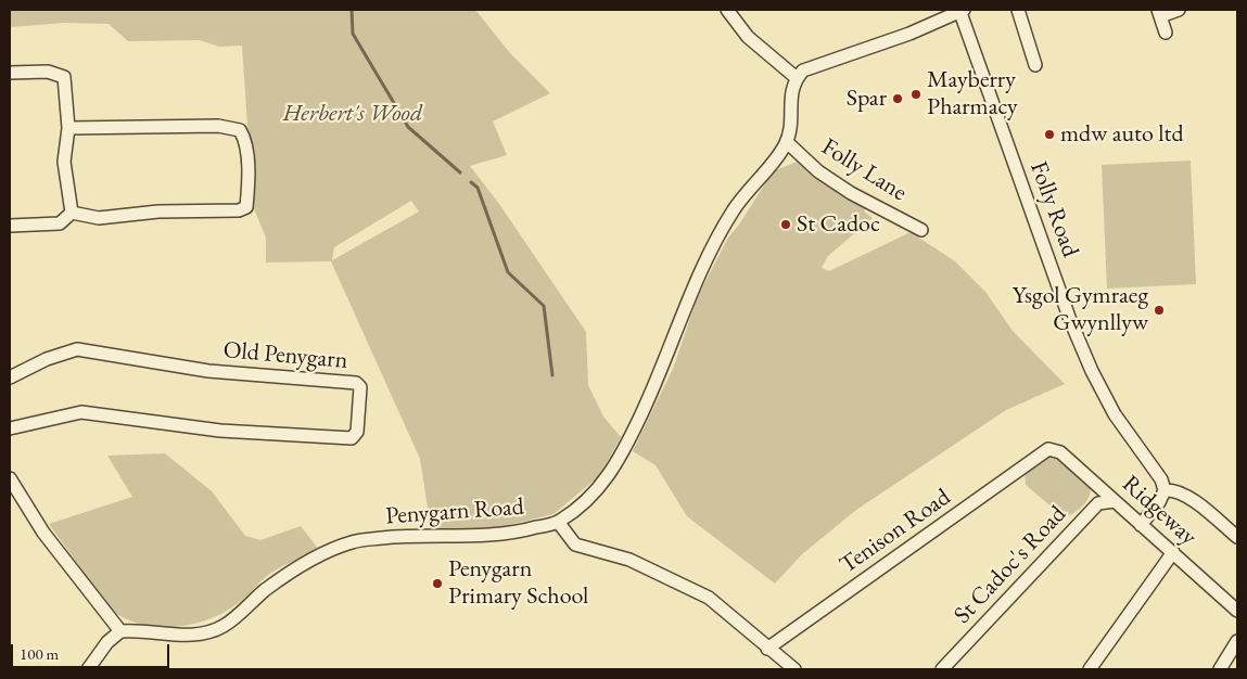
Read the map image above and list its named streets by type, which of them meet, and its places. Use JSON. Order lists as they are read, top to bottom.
{
  "streets": {
    "street": [
      "Folly Lane",
      "Folly Road",
      "Old Penygarn",
      "Ridgeway",
      "Penygarn Road",
      "Tenison Road",
      "St Cadoc's Road"
    ]
  },
  "crossings": [
    ["Folly Lane", "Penygarn Road"],
    ["Ridgeway", "Tenison Road"],
    ["Ridgeway", "St Cadoc's Road"]
  ],
  "parks": ["Herbert's Wood"],
  "places": [
    "Mayberry Pharmacy",
    "Spar",
    "mdw auto ltd",
    "St Cadoc",
    "Ysgol Gymraeg Gwynllyw",
    "Penygarn Primary School"
  ],
  "scale_bar": "100 m"
}
